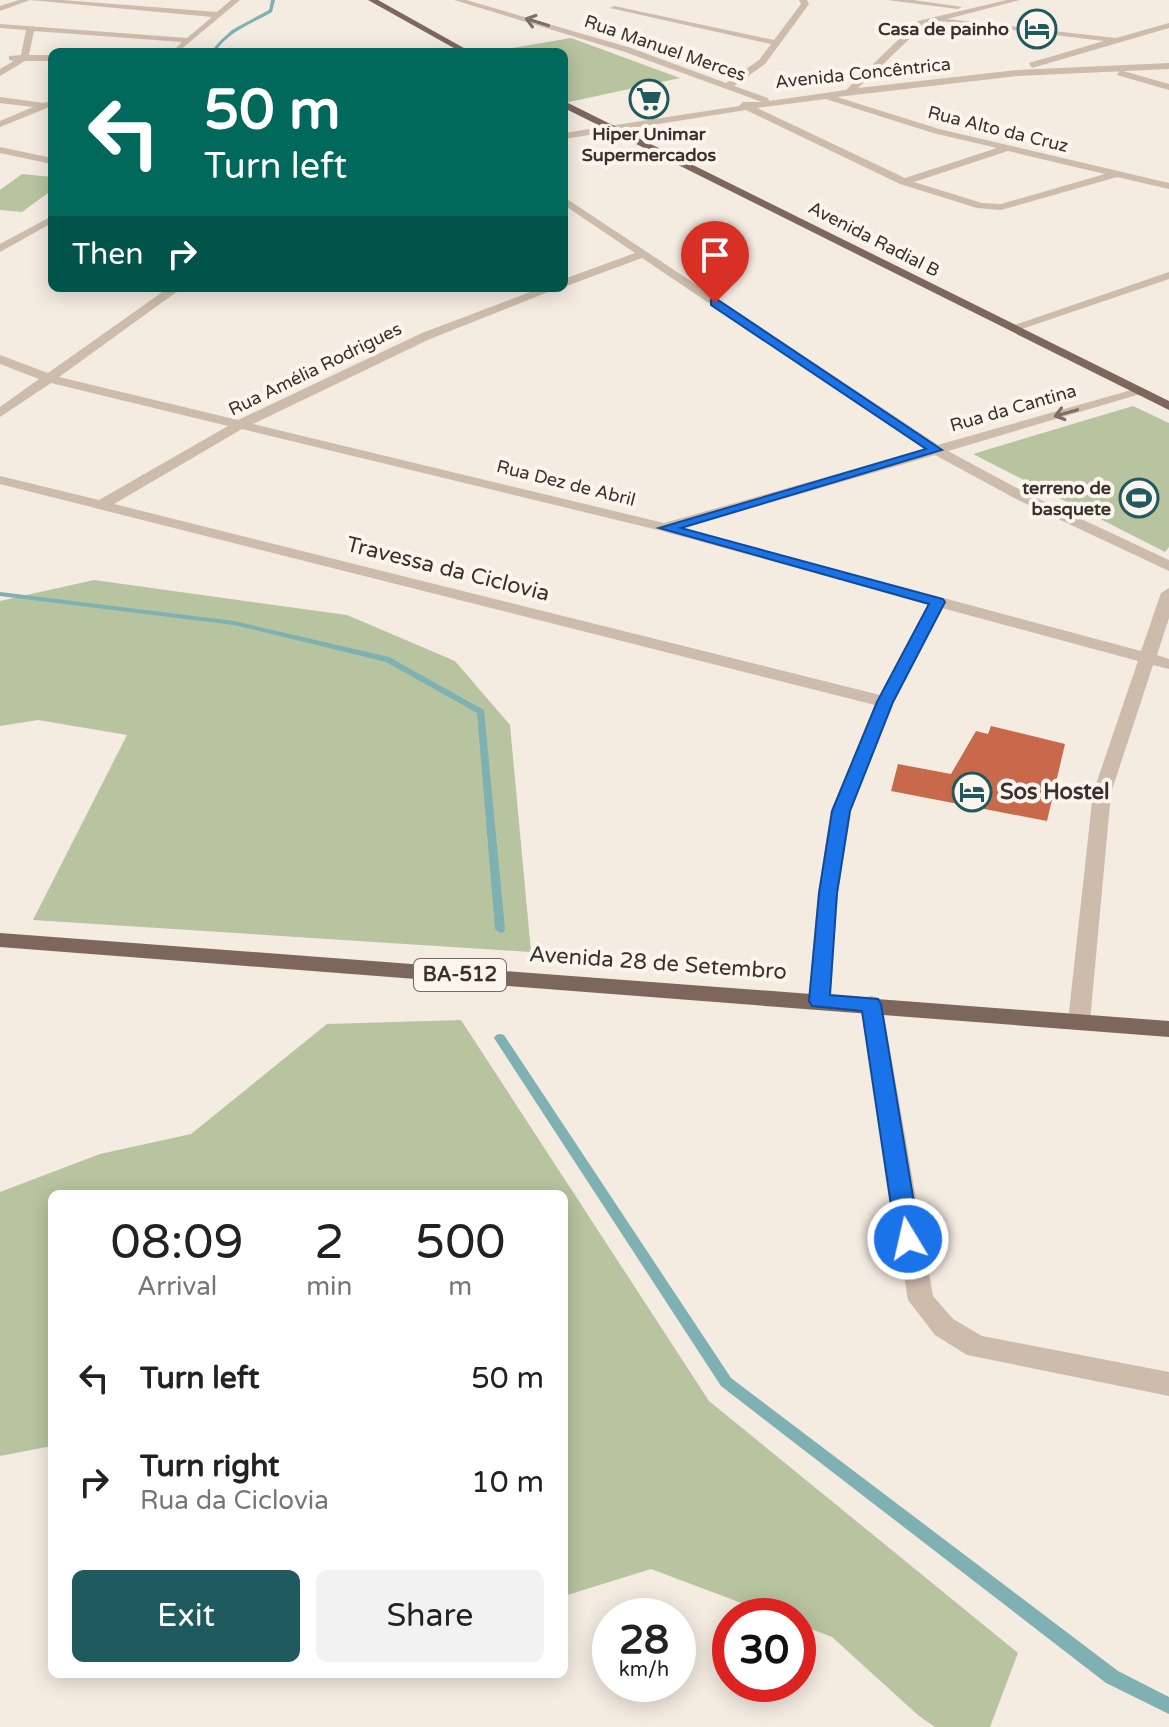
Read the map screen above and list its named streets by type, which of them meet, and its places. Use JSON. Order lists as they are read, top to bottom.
{
  "streets": {
    "main road": ["Avenida Radial B", "Avenida 28 de Setembro", "BA-512"],
    "street": [
      "Rua Manuel Merces",
      "Avenida Concêntrica",
      "Rua Alto da Cruz",
      "Rua Amélia Rodrigues",
      "Rua da Cantina",
      "Rua Dez de Abril",
      "Travessa da Ciclovia"
    ]
  },
  "crossings": [
    ["Rua Manuel Merces", "Avenida Concêntrica"],
    ["Avenida Concêntrica", "Rua Alto da Cruz"],
    ["Avenida Concêntrica", "Avenida Radial B"],
    ["Avenida Radial B", "Rua da Cantina"],
    ["Rua Amélia Rodrigues", "Rua Dez de Abril"],
    ["Rua Amélia Rodrigues", "Travessa da Ciclovia"],
    ["Rua da Cantina", "Rua Dez de Abril"]
  ],
  "places": {
    "hotel": ["Casa de painho", "Sos Hostel"],
    "supermarket": ["Hiper Unimar Supermercados"],
    "sports": ["terreno de basquete"]
  },
  "page": {
    "turn": ["50 m", "Turn left"],
    "then": "Then",
    "eta": [
      "08:09",
      "Arrival",
      "2",
      "min",
      "500",
      "m"
    ],
    "list": [
      {
        "name": "Turn left",
        "value": "50 m"
      },
      {
        "name": "Turn right",
        "note": "Rua da Ciclovia",
        "value": "10 m"
      }
    ],
    "buttons": ["Exit", "Share"],
    "speed": "28 km/h",
    "limit": "30"
  }
}
